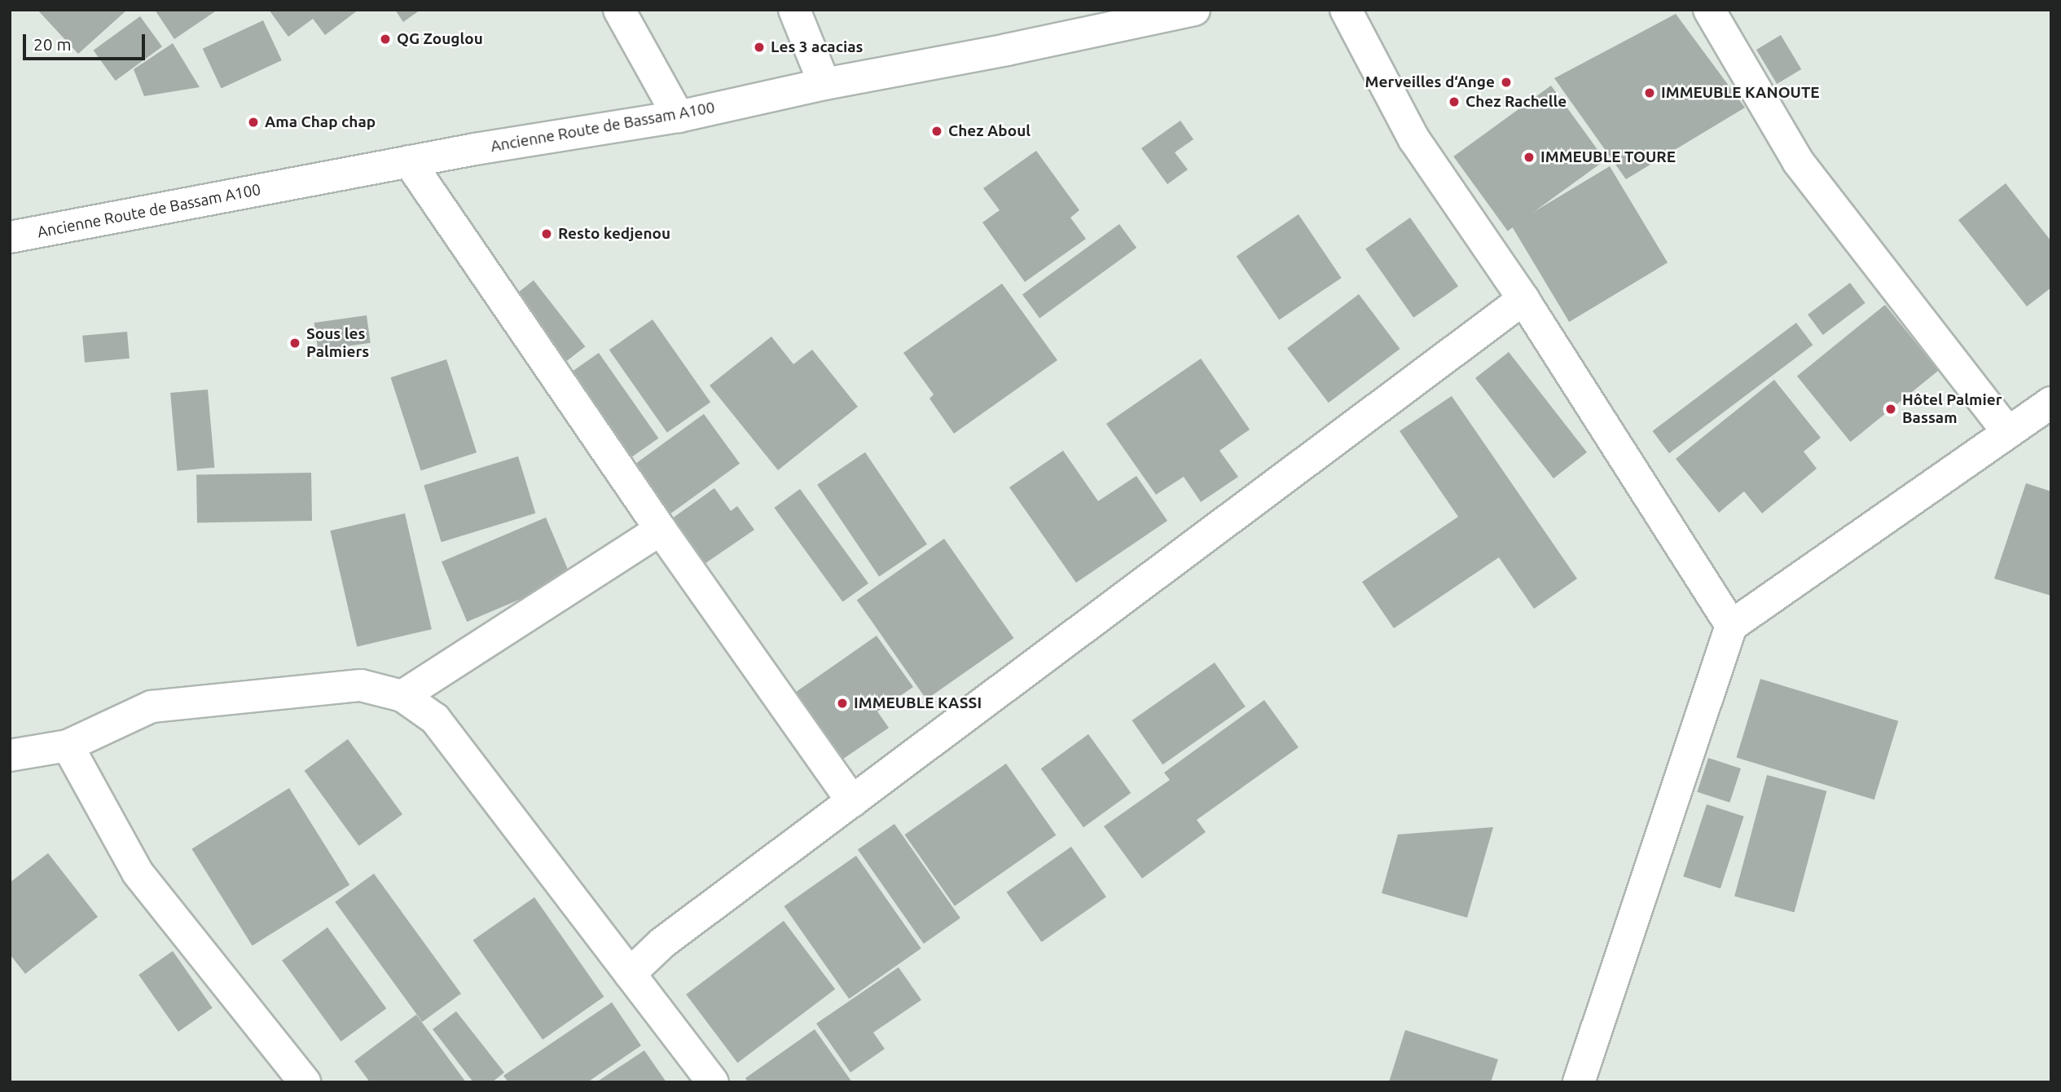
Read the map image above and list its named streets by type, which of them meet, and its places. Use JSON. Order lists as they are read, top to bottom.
{
  "streets": {
    "street": ["Ancienne Route de Bassam A100"]
  },
  "places": [
    "QG Zouglou",
    "Les 3 acacias",
    "Merveilles d‘Ange",
    "IMMEUBLE KANOUTE",
    "Chez Rachelle",
    "Ama Chap chap",
    "Chez Aboul",
    "IMMEUBLE TOURE",
    "Resto kedjenou",
    "Sous les Palmiers",
    "Hôtel Palmier Bassam",
    "IMMEUBLE KASSI"
  ],
  "scale_bar": "20 m"
}
